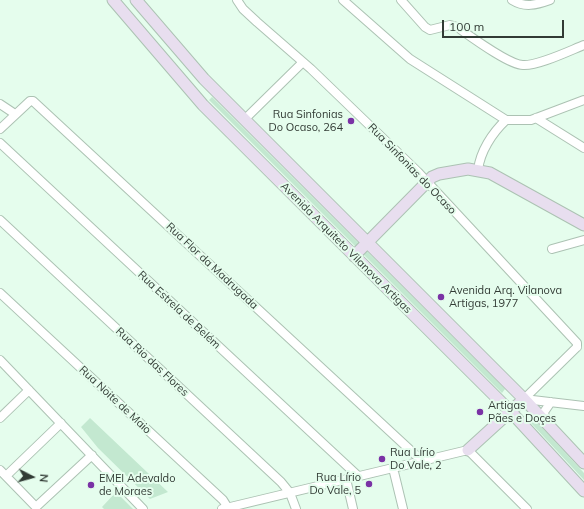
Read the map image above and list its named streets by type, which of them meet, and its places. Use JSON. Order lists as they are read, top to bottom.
{
  "streets": {
    "main road": ["Avenida Arquiteto Vilanova Artigas"],
    "street": [
      "Rua Sinfonias do Ocaso",
      "Rua Flor da Madrugada",
      "Rua Estrela de Belém",
      "Rua Rio das Flores",
      "Rua Noite de Maio"
    ]
  },
  "places": [
    "Rua Sinfonias Do Ocaso, 264",
    "Avenida Arq. Vilanova Artigas, 1977",
    "Artigas Pães e Doçes",
    "Rua Lírio Do Vale, 2",
    "Rua Lírio Do Vale, 5",
    "EMEI Adevaldo de Moraes"
  ],
  "scale_bar": "100 m",
  "north": "right"
}
